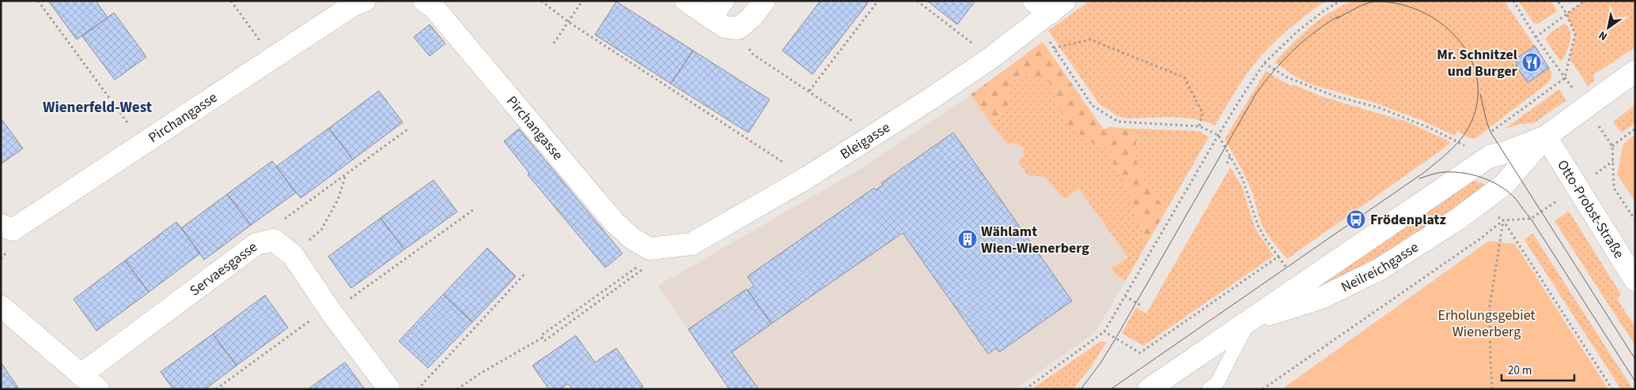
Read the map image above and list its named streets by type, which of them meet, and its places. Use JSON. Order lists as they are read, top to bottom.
{
  "streets": {
    "street": [
      "Pirchangasse",
      "Bleigasse",
      "Otto-Probst-Straße",
      "Neilreichgasse",
      "Servaesgasse"
    ]
  },
  "crossings": [
    ["Pirchangasse", "Bleigasse"],
    ["Otto-Probst-Straße", "Neilreichgasse"]
  ],
  "districts": ["Wienerfeld-West"],
  "parks": ["Erholungsgebiet Wienerberg"],
  "places": {
    "restaurant": ["Mr. Schnitzel und Burger"],
    "bus stop": ["Frödenplatz"],
    "building": ["Wählamt Wien-Wienerberg"]
  },
  "scale_bar": "20 m",
  "north": "bottom left"
}
